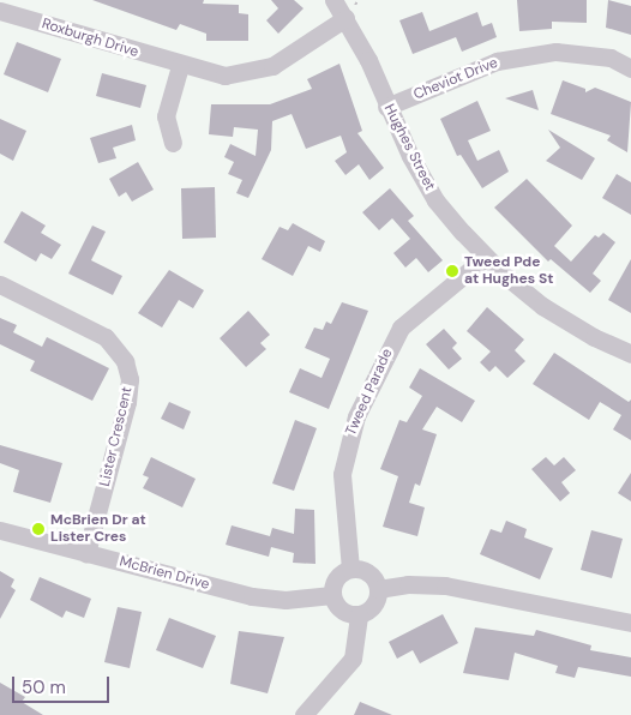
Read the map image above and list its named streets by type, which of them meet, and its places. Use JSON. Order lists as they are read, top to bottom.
{
  "streets": {
    "street": [
      "Roxburgh Drive",
      "Cheviot Drive",
      "Hughes Street",
      "Tweed Parade",
      "Lister Crescent",
      "McBrien Drive"
    ]
  },
  "crossings": [
    ["Roxburgh Drive", "Hughes Street"],
    ["Cheviot Drive", "Hughes Street"],
    ["Hughes Street", "Tweed Parade"],
    ["Tweed Parade", "McBrien Drive"],
    ["Lister Crescent", "McBrien Drive"]
  ],
  "places": ["Tweed Pde at Hughes St", "McBrien Dr at Lister Cres"],
  "scale_bar": "50 m"
}
